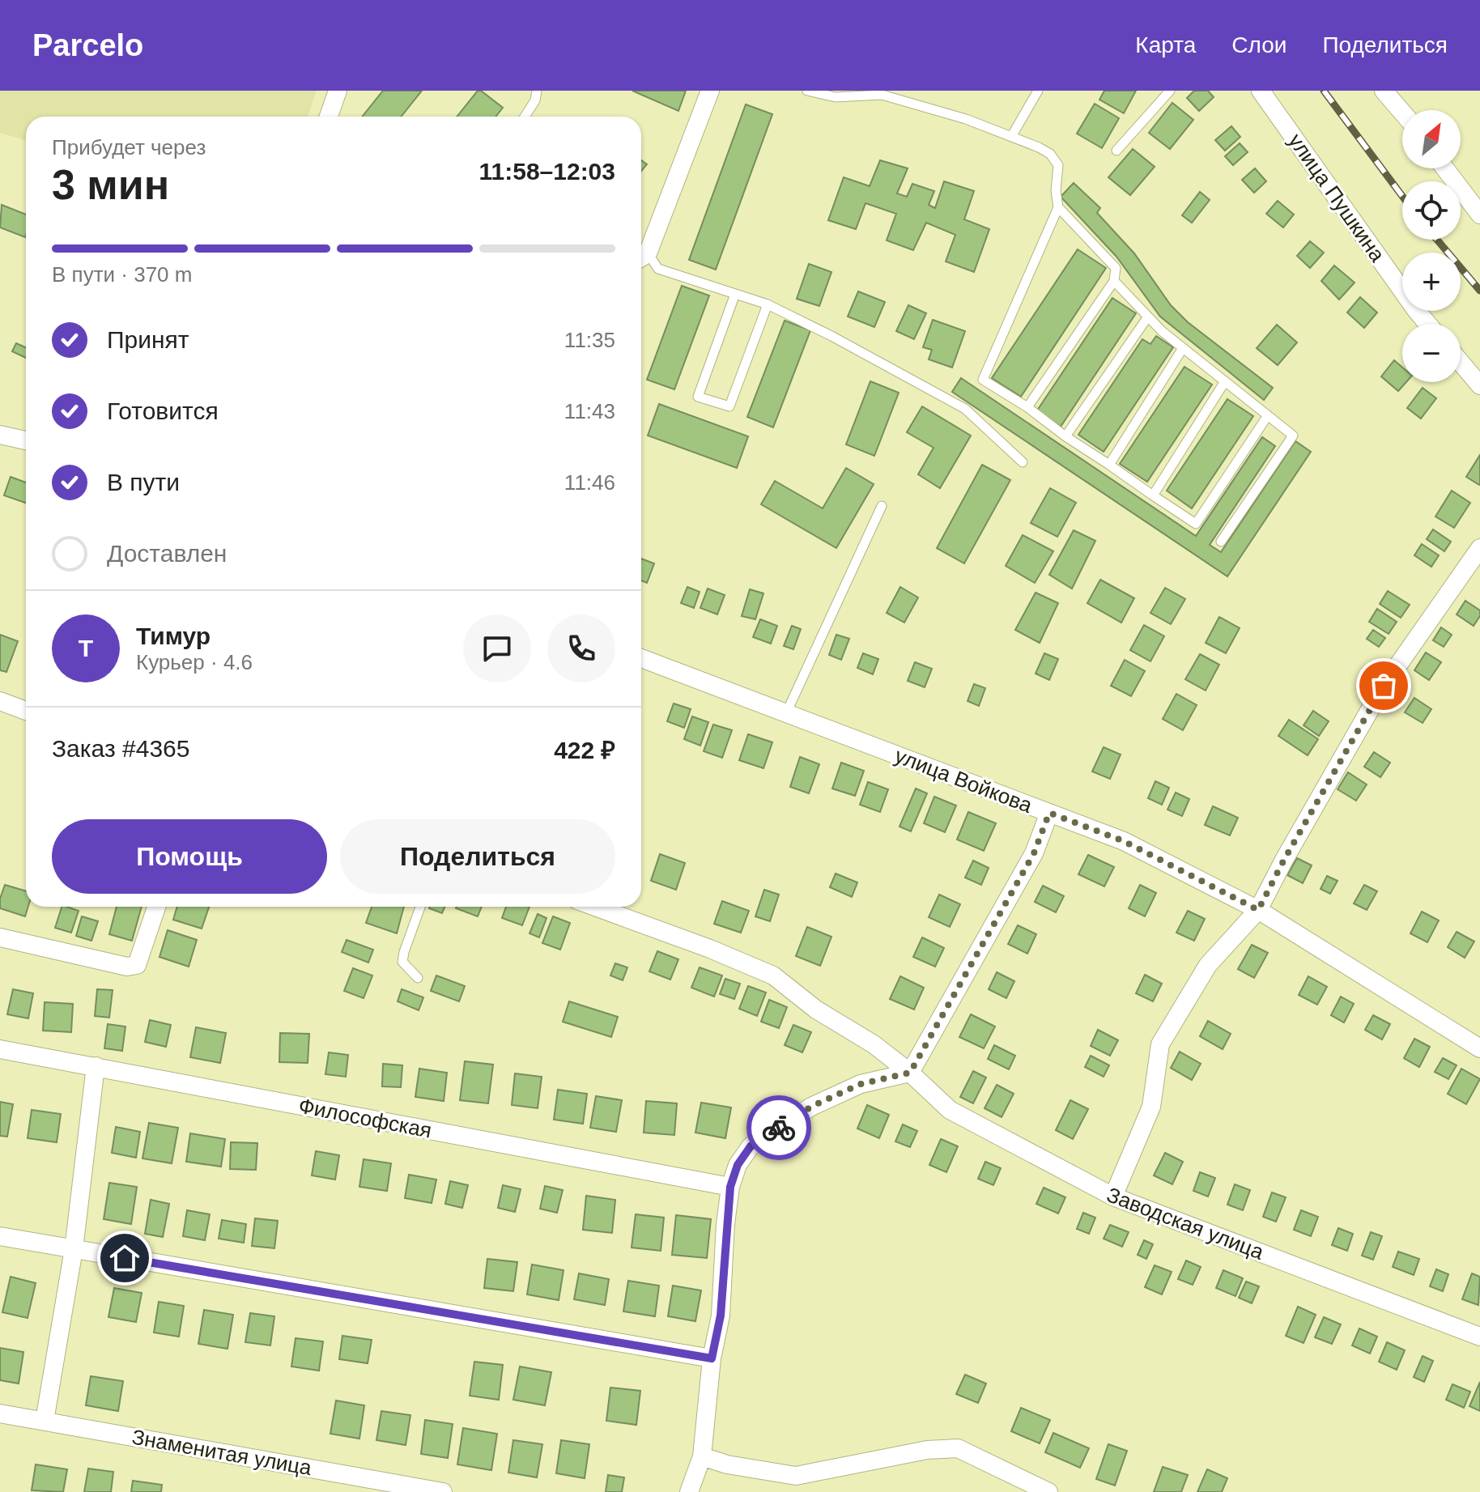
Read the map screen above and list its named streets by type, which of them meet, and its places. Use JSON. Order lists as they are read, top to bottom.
{
  "streets": {
    "street": [
      "улица Пушкина",
      "улица Войкова",
      "Философская",
      "Заводская улица",
      "Знаменитая улица"
    ]
  },
  "north": "top right",
  "page": {
    "header": "Parcelo",
    "nav": ["Карта", "Слои", "Поделиться"],
    "map_buttons": ["+", "−"],
    "heading": ["3 мин", "Прибудет через", "11:58–12:03"],
    "panel": [
      "Тимур",
      "Курьер · 4.6",
      "Заказ #4365",
      "422 ₽"
    ],
    "bar": "В пути · 370 m",
    "list": [
      ["Принят", "11:35"],
      ["Готовится", "11:43"],
      ["В пути", "11:46"],
      "Доставлен"
    ],
    "round": "Т",
    "buttons": ["Помощь", "Поделиться"]
  }
}
